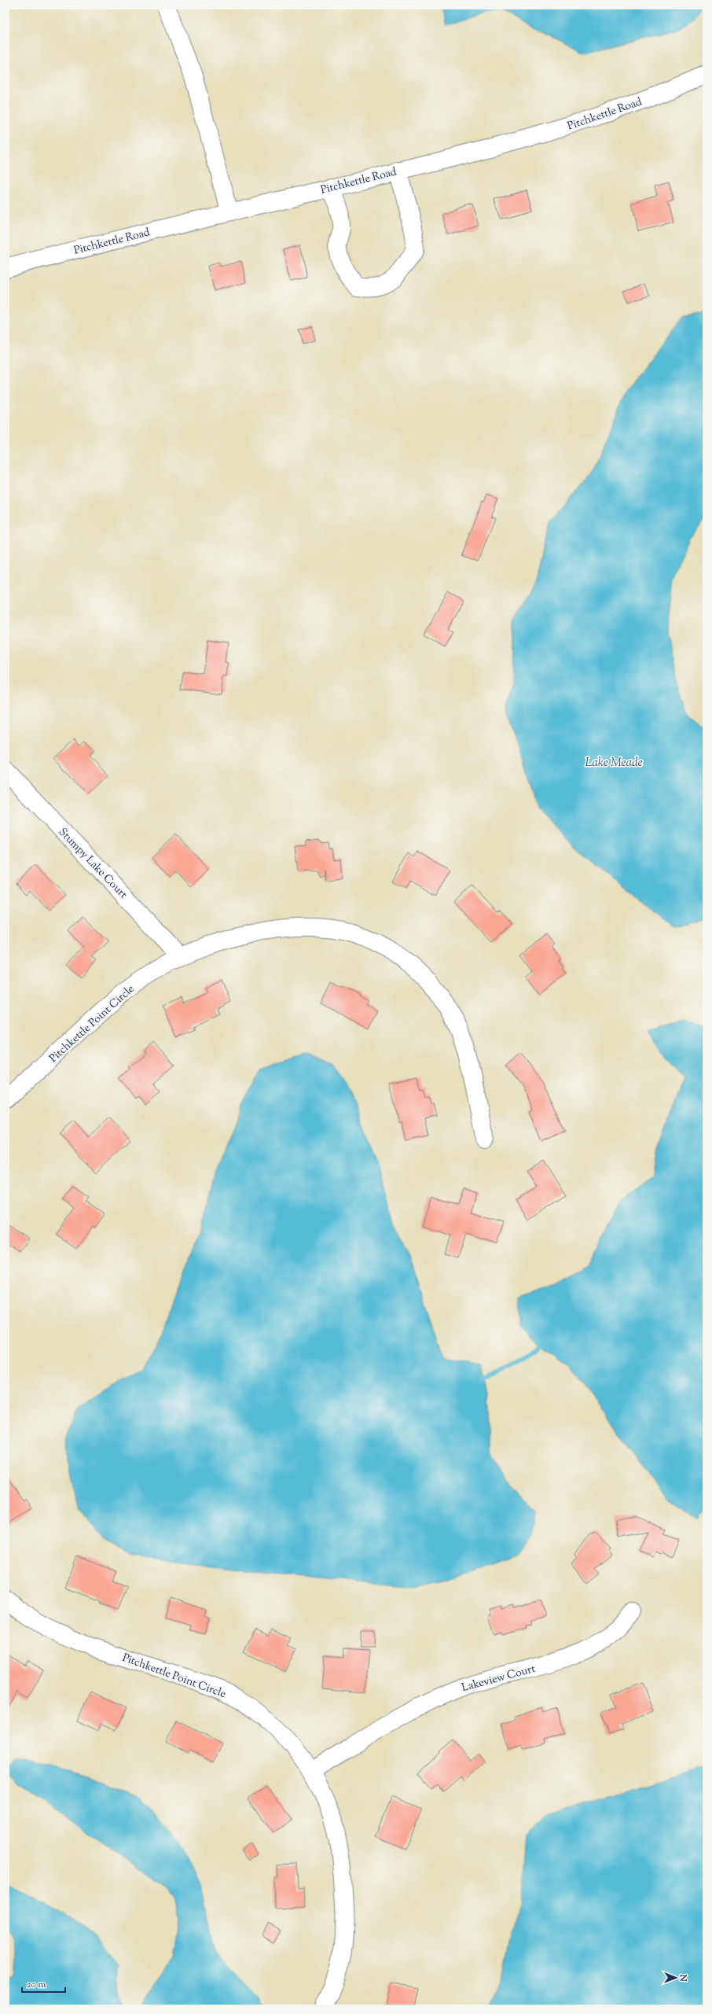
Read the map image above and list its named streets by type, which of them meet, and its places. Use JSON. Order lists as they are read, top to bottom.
{
  "streets": {
    "street": [
      "Pitchkettle Road",
      "Stumpy Lake Court",
      "Pitchkettle Point Circle",
      "Lakeview Court"
    ]
  },
  "crossings": [
    ["Stumpy Lake Court", "Pitchkettle Point Circle"],
    ["Pitchkettle Point Circle", "Lakeview Court"]
  ],
  "water": ["Lake Meade"],
  "scale_bar": "20 m",
  "north": "right"
}
